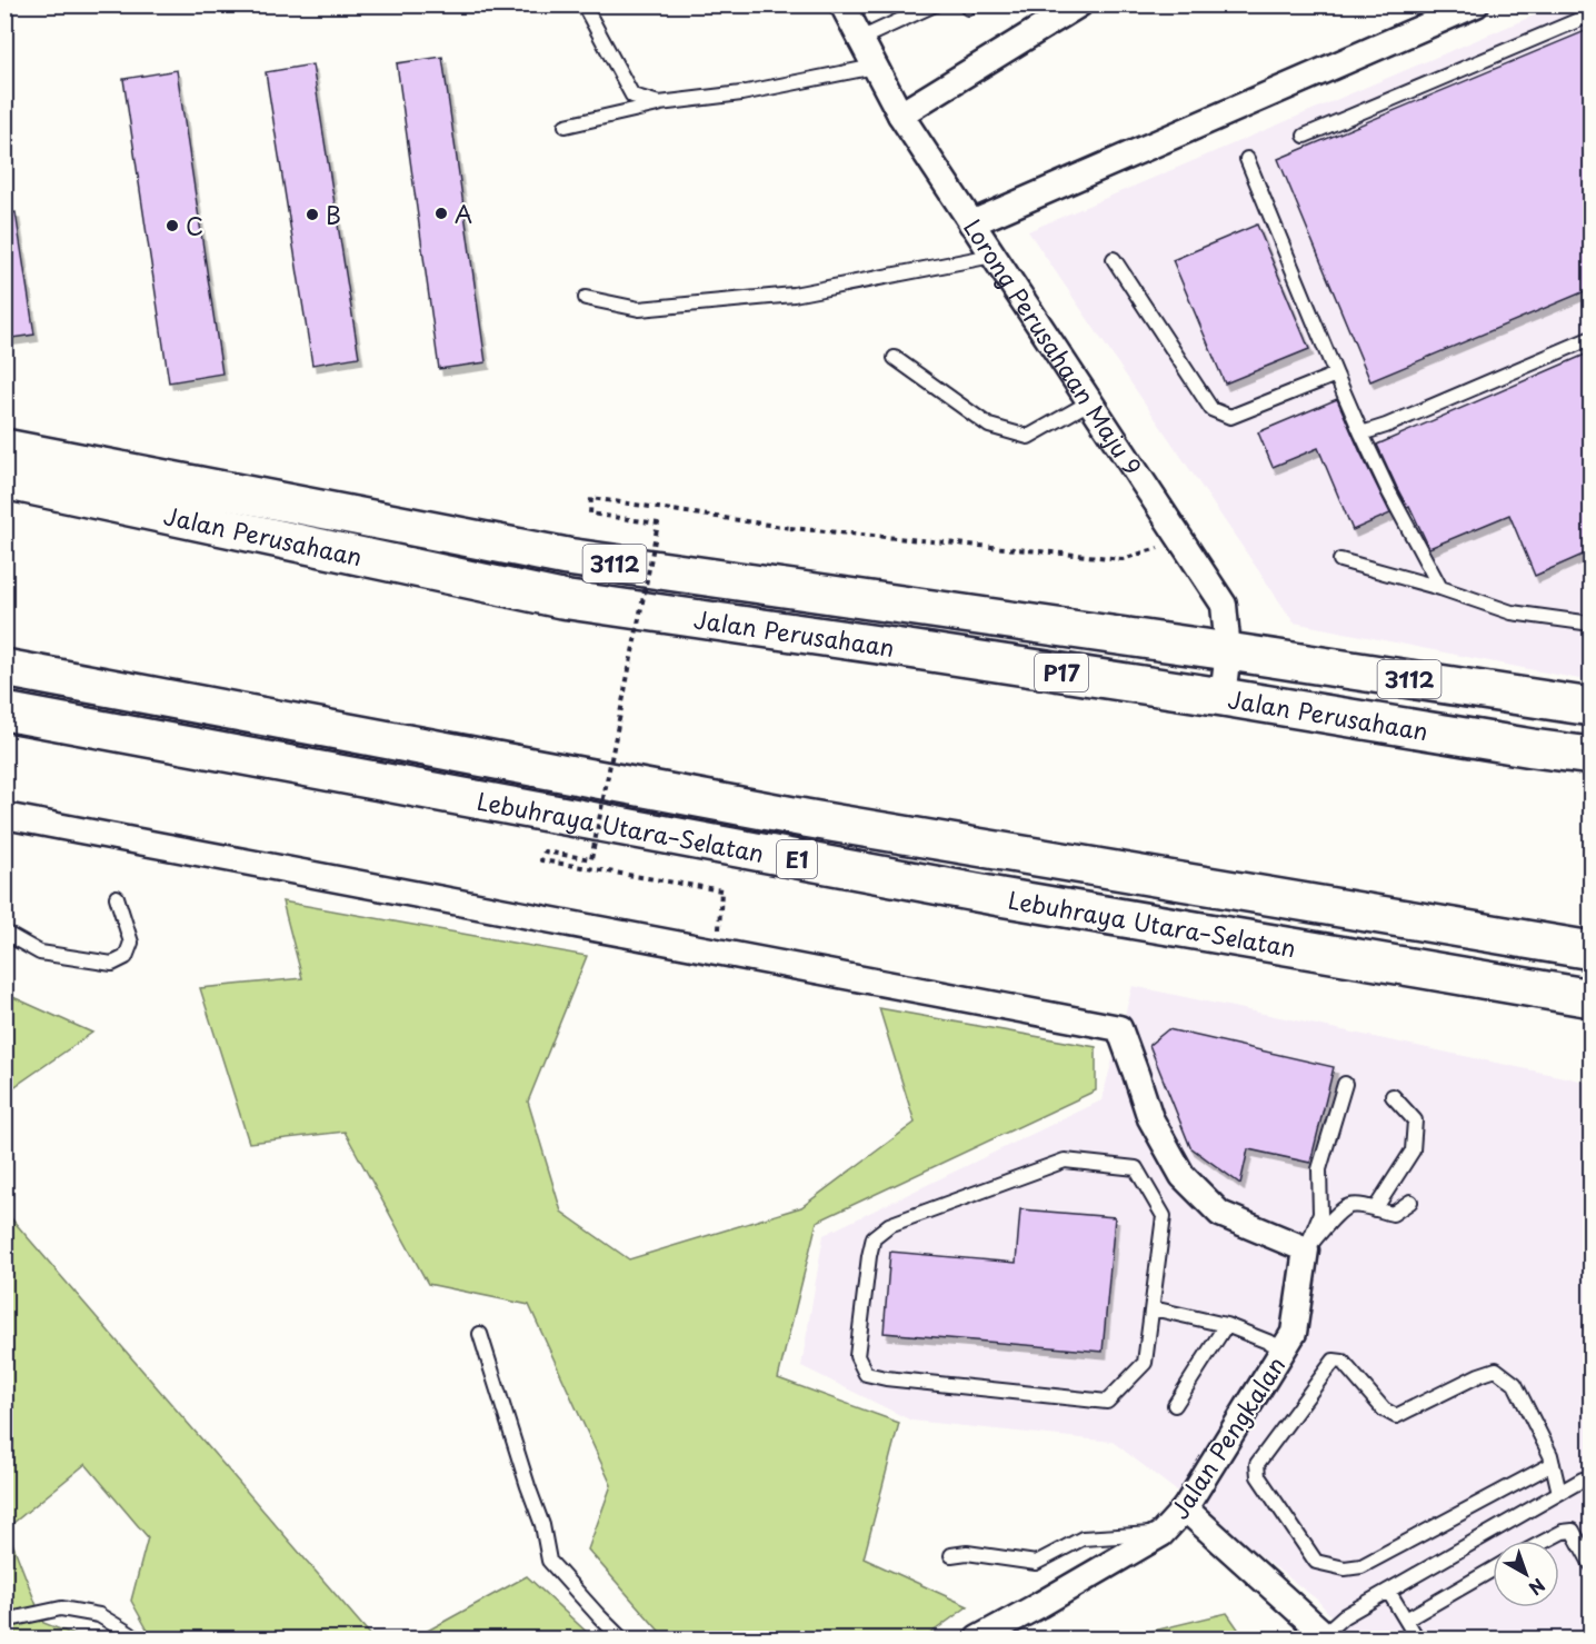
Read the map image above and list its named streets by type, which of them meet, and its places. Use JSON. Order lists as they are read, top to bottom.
{
  "streets": {
    "main road": [
      "Jalan Perusahaan",
      "3112",
      "P17",
      "Lebuhraya Utara–Selatan",
      "E1"
    ],
    "street": ["Lorong Perusahaan Maju 9", "Jalan Pengkalan"]
  },
  "crossings": [
    ["Lorong Perusahaan Maju 9", "Jalan Perusahaan"]
  ],
  "places": ["A", "B", "C"],
  "north": "bottom right"
}
